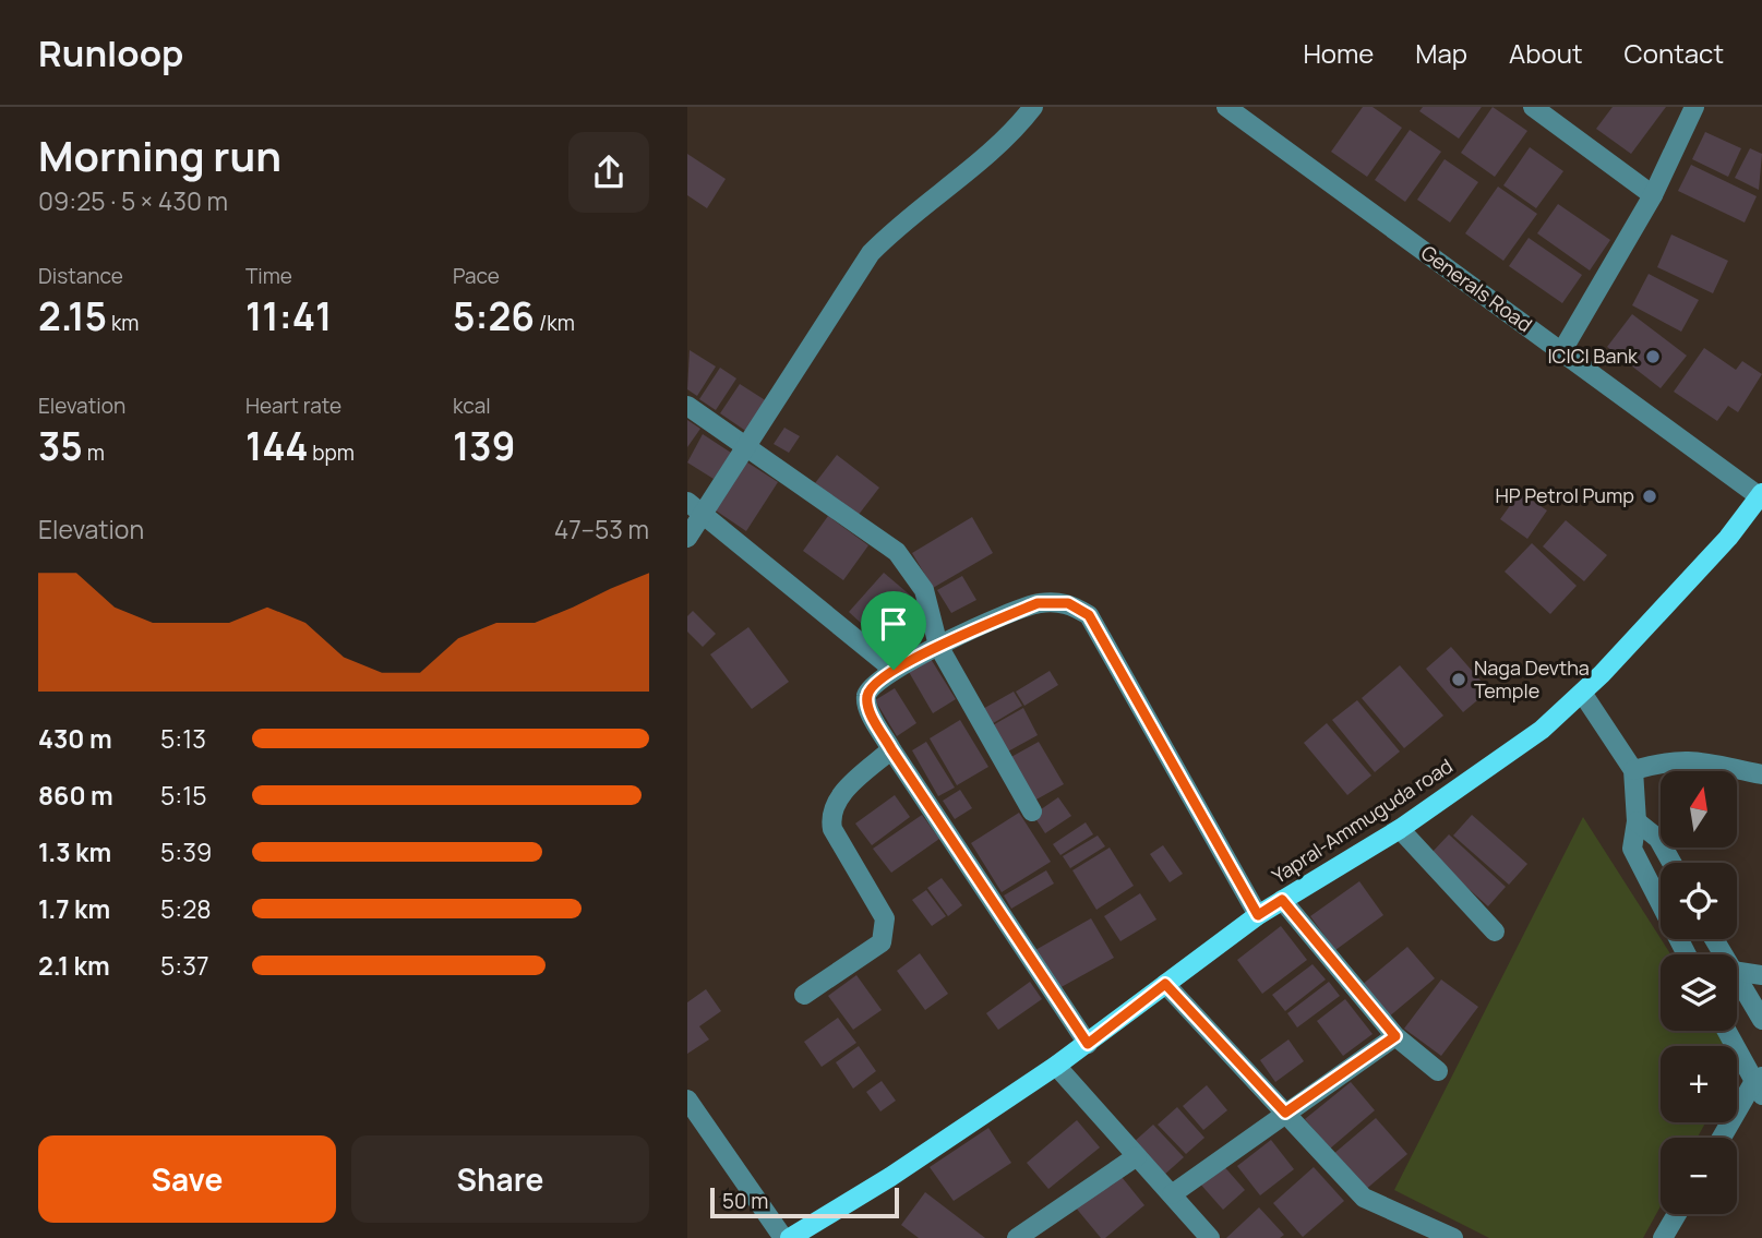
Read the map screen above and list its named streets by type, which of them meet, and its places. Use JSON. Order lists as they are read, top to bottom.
{
  "streets": {
    "main road": ["Yapral-Ammuguda road"],
    "street": ["Generals Road"]
  },
  "crossings": [
    ["Generals Road", "Yapral-Ammuguda road"]
  ],
  "places": ["ICICI Bank", "HP Petrol Pump", "Naga Devtha Temple"],
  "scale_bar": "50 m",
  "north": "top",
  "page": {
    "header": "Runloop",
    "nav": [
      "Home",
      "Map",
      "About",
      "Contact"
    ],
    "heading": ["Morning run", "09:25 · 5 × 430 m"],
    "stats": [
      ["Distance", "2.15 km"],
      ["Time", "11:41"],
      ["Pace", "5:26 /km"],
      ["Elevation", "35 m"],
      ["Heart rate", "144 bpm"],
      ["kcal", "139"]
    ],
    "chart": ["Elevation", "47–53 m"],
    "list": [
      {
        "name": "430 m",
        "note": "5:13"
      },
      {
        "name": "860 m",
        "note": "5:15"
      },
      {
        "name": "1.3 km",
        "note": "5:39"
      },
      {
        "name": "1.7 km",
        "note": "5:28"
      },
      {
        "name": "2.1 km",
        "note": "5:37"
      }
    ],
    "map_buttons": ["+", "−"],
    "buttons": ["Save", "Share"],
    "scale": "50 m"
  }
}
